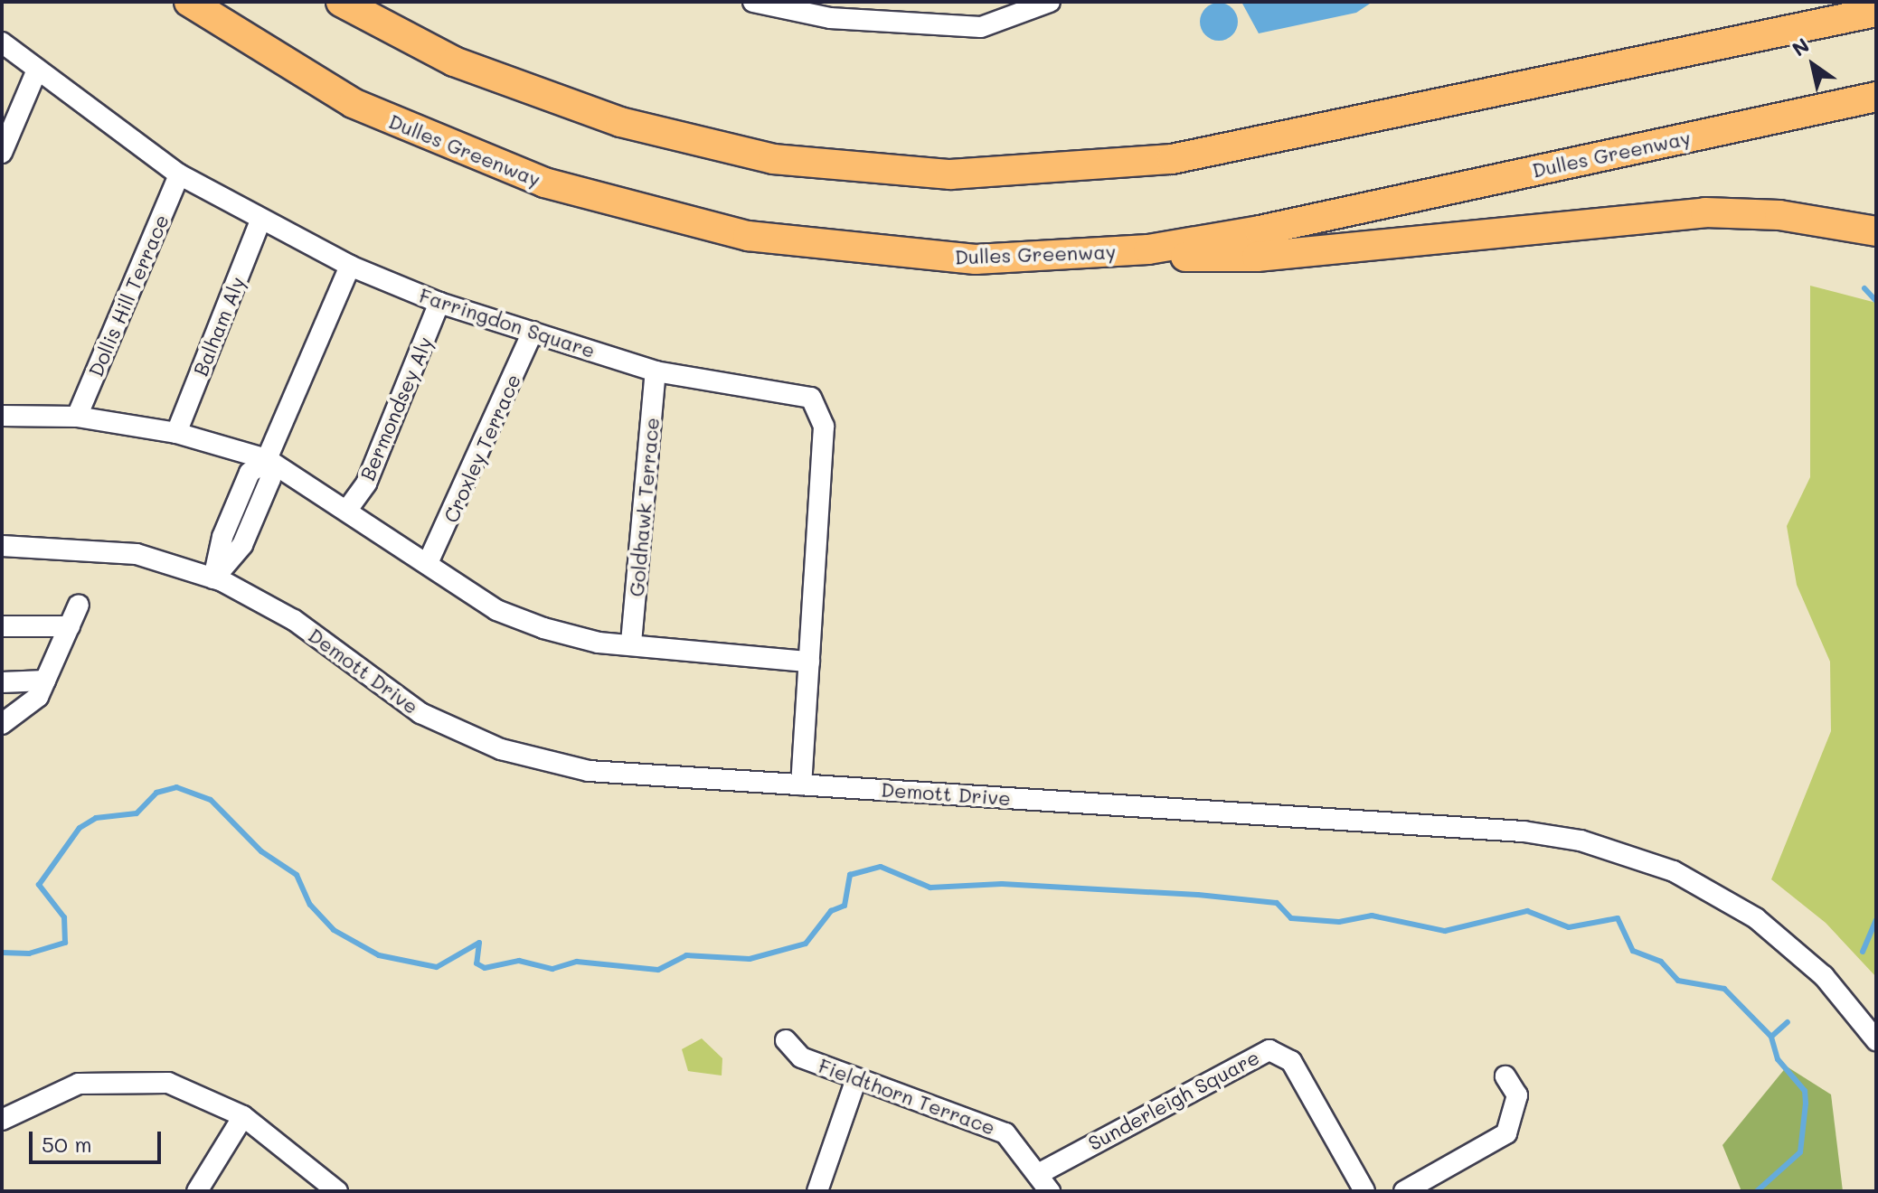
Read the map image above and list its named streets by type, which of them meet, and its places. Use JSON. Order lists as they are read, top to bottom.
{
  "streets": {
    "highway": ["Dulles Greenway"],
    "street": [
      "Dollis Hill Terrace",
      "Farringdon Square",
      "Balham Aly",
      "Bermondsey Aly",
      "Croxley Terrace",
      "Goldhawk Terrace",
      "Demott Drive",
      "Fieldthorn Terrace",
      "Sunderleigh Square"
    ]
  },
  "crossings": [
    ["Dollis Hill Terrace", "Farringdon Square"],
    ["Farringdon Square", "Balham Aly"],
    ["Farringdon Square", "Bermondsey Aly"],
    ["Farringdon Square", "Croxley Terrace"],
    ["Farringdon Square", "Goldhawk Terrace"],
    ["Farringdon Square", "Demott Drive"],
    ["Fieldthorn Terrace", "Sunderleigh Square"]
  ],
  "scale_bar": "50 m",
  "north": "top left"
}
